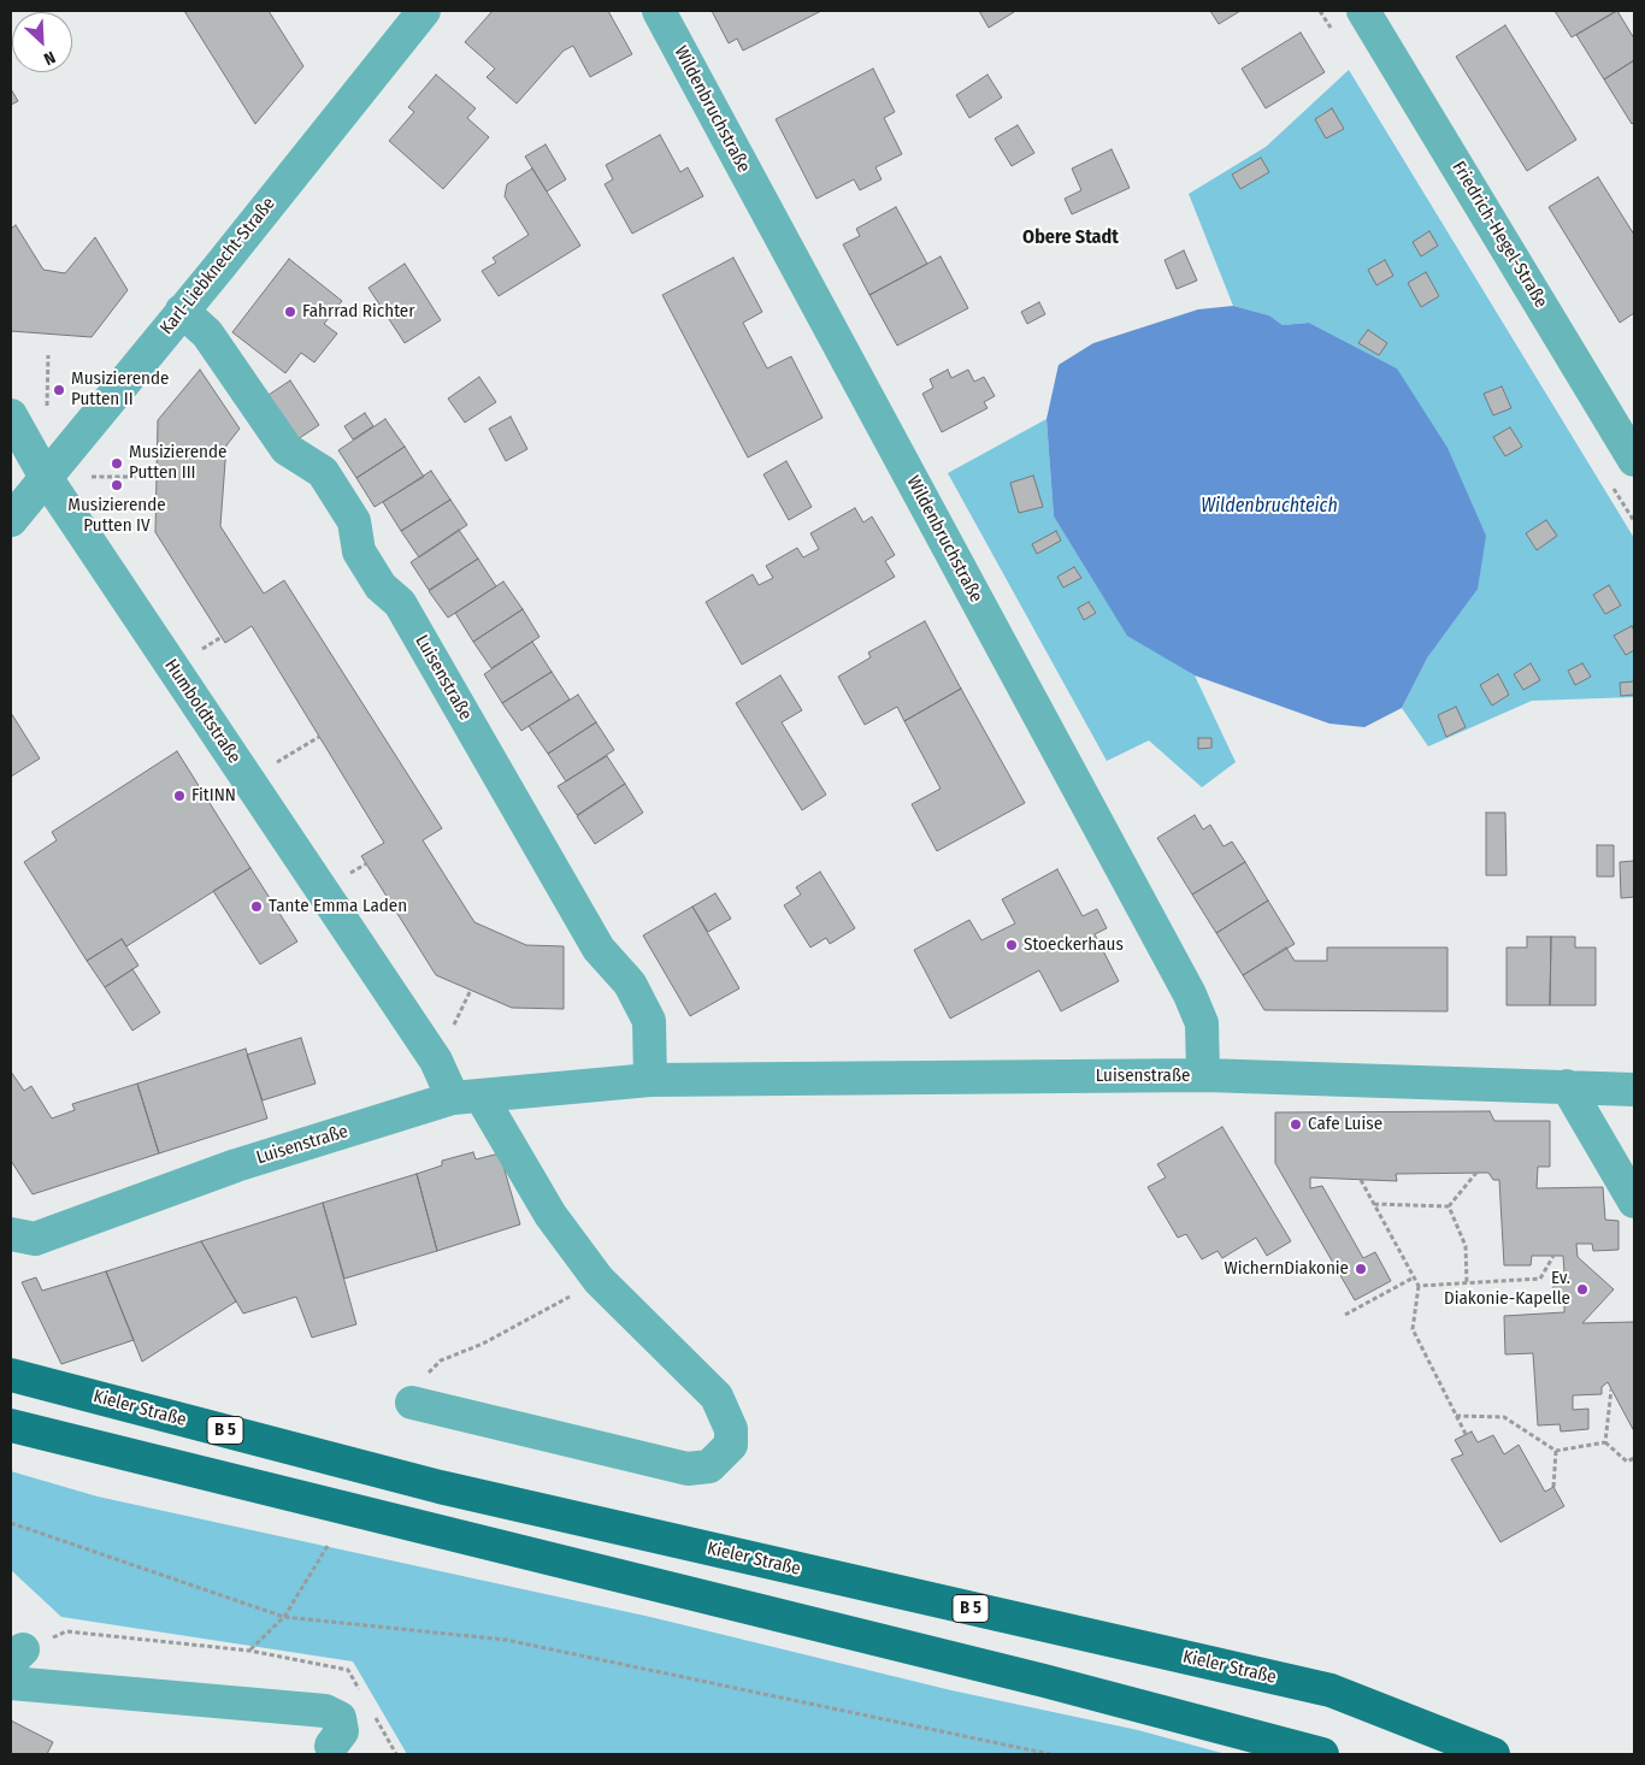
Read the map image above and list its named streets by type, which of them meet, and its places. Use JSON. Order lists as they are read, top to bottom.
{
  "streets": {
    "main road": ["Kieler Straße", "B 5"],
    "street": [
      "Wildenbruchstraße",
      "Friedrich-Hegel-Straße",
      "Karl-Liebknecht-Straße",
      "Luisenstraße",
      "Humboldtstraße"
    ]
  },
  "crossings": [
    ["Wildenbruchstraße", "Luisenstraße"],
    ["Karl-Liebknecht-Straße", "Luisenstraße"],
    ["Karl-Liebknecht-Straße", "Humboldtstraße"],
    ["Luisenstraße", "Humboldtstraße"]
  ],
  "districts": ["Obere Stadt"],
  "water": ["Wildenbruchteich"],
  "places": [
    "Fahrrad Richter",
    "Musizierende Putten II",
    "Musizierende Putten III",
    "Musizierende Putten IV",
    "FitINN",
    "Tante Emma Laden",
    "Stoeckerhaus",
    "Cafe Luise",
    "WichernDiakonie",
    "Ev. Diakonie-Kapelle"
  ],
  "north": "bottom right"
}
